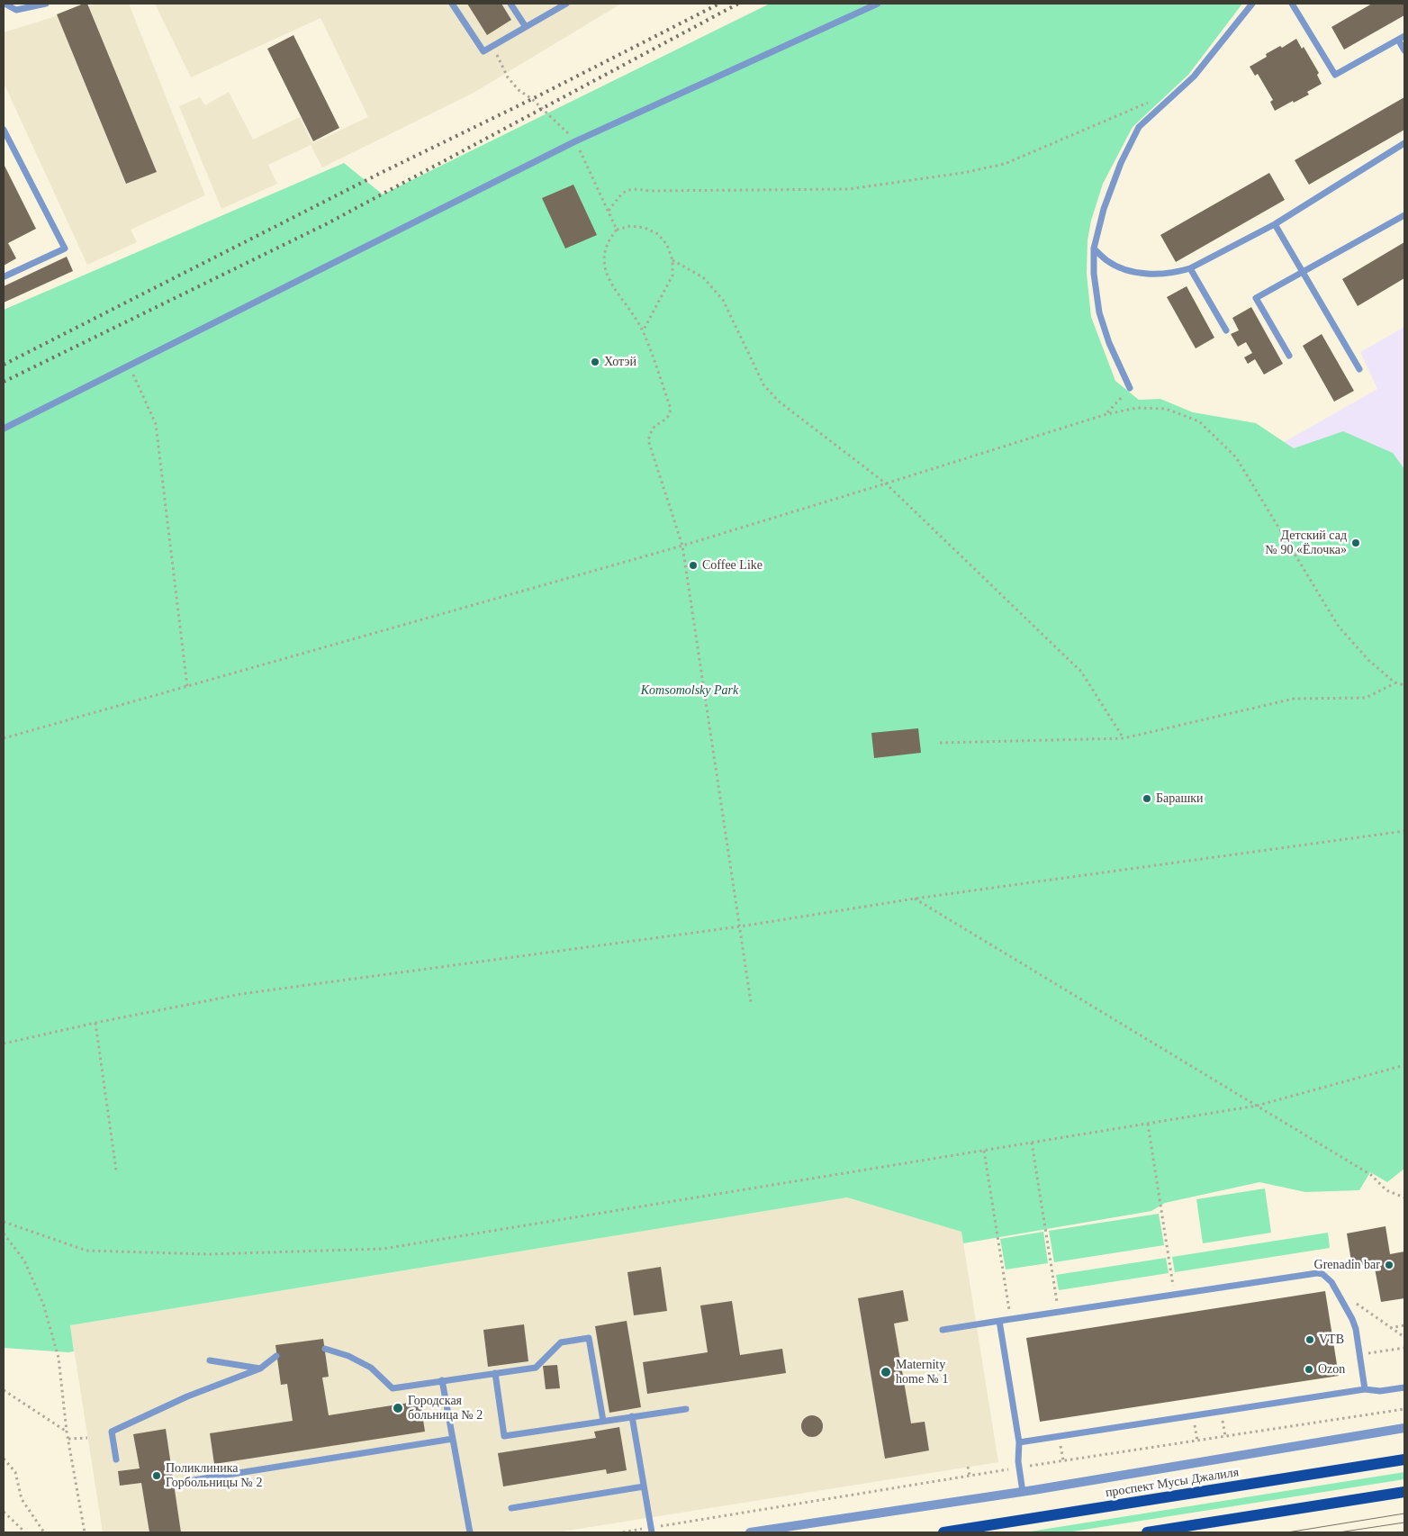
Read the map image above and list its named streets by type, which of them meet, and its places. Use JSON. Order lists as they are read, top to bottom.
{
  "streets": {
    "main road": ["проспект Мусы Джалиля"]
  },
  "parks": ["Komsomolsky Park"],
  "places": [
    "Хотэй",
    "Детский сад № 90 «Ёлочка»",
    "Coffee Like",
    "Барашки",
    "Grenadin bar",
    "VTB",
    "Ozon",
    "Maternity home № 1",
    "Городская больница № 2",
    "Поликлиника Горбольницы № 2"
  ]
}
